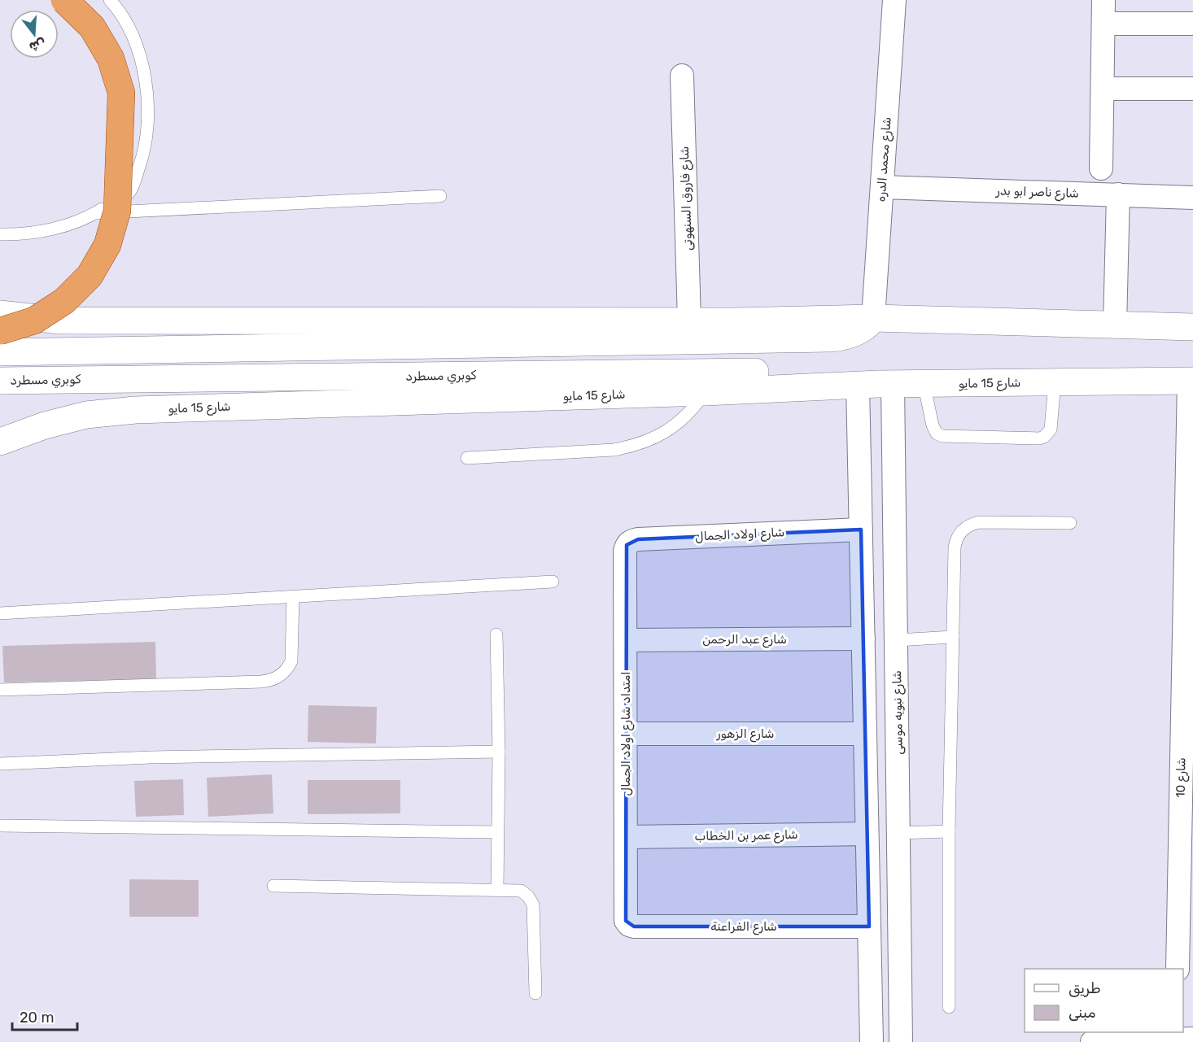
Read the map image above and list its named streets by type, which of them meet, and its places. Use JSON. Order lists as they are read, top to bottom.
{
  "streets": {
    "main road": ["كوبري مسطرد", "شارع 15 مايو"],
    "street": [
      "شارع محمد الدره",
      "شارع ناصر ابو بدر",
      "شارع فاروق السنهوتى",
      "شارع اولاد الجمال",
      "شارع عبد الرحمن",
      "شارع نبويه موسى",
      "امتداد شارع اولاد الجمال",
      "شارع الزهور",
      "شارع 10",
      "شارع عمر بن الخطاب",
      "شارع الفراعنة"
    ]
  },
  "crossings": [
    ["شارع محمد الدره", "شارع ناصر ابو بدر"],
    ["كوبري مسطرد", "شارع 15 مايو"],
    ["شارع 15 مايو", "شارع نبويه موسى"],
    ["شارع 15 مايو", "شارع 10"],
    ["شارع اولاد الجمال", "امتداد شارع اولاد الجمال"],
    ["شارع عبد الرحمن", "امتداد شارع اولاد الجمال"],
    ["امتداد شارع اولاد الجمال", "شارع الزهور"],
    ["امتداد شارع اولاد الجمال", "شارع عمر بن الخطاب"],
    ["امتداد شارع اولاد الجمال", "شارع الفراعنة"]
  ],
  "legend": ["طريق", "مبنى"],
  "scale_bar": "20 m",
  "north": "bottom"
}
